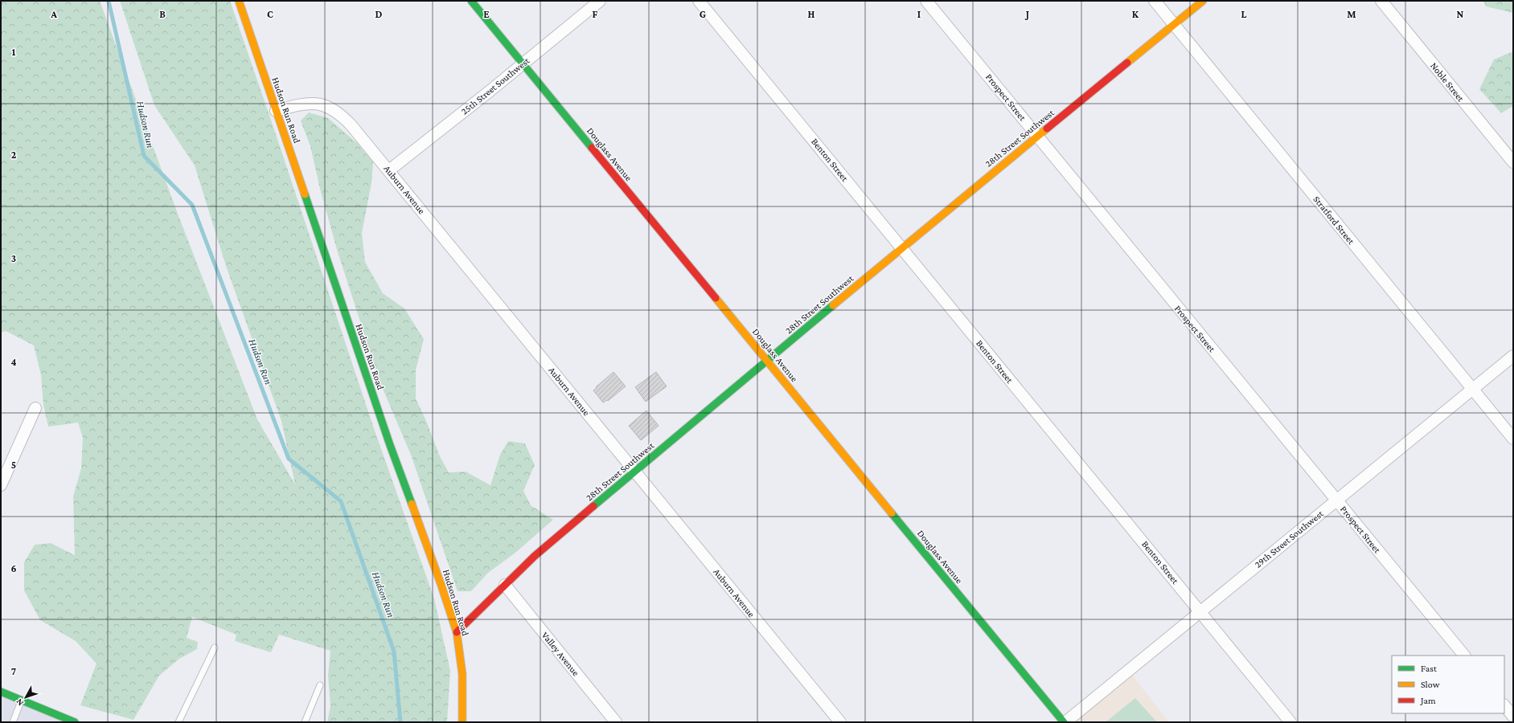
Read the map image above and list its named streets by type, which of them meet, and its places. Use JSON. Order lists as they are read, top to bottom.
{
  "streets": {
    "street": [
      "Noble Street",
      "25th Street Southwest",
      "Prospect Street",
      "Hudson Run Road",
      "28th Street Southwest",
      "Douglass Avenue",
      "Benton Street",
      "Auburn Avenue",
      "Stratford Street",
      "29th Street Southwest",
      "Valley Avenue"
    ]
  },
  "crossings": [
    ["25th Street Southwest", "Douglass Avenue"],
    ["25th Street Southwest", "Auburn Avenue"],
    ["Prospect Street", "28th Street Southwest"],
    ["Prospect Street", "29th Street Southwest"],
    ["Hudson Run Road", "28th Street Southwest"],
    ["Hudson Run Road", "Auburn Avenue"],
    ["28th Street Southwest", "Douglass Avenue"],
    ["28th Street Southwest", "Benton Street"],
    ["28th Street Southwest", "Auburn Avenue"],
    ["28th Street Southwest", "Stratford Street"],
    ["28th Street Southwest", "Valley Avenue"],
    ["Douglass Avenue", "29th Street Southwest"],
    ["Benton Street", "29th Street Southwest"],
    ["Stratford Street", "29th Street Southwest"]
  ],
  "water": ["Hudson Run"],
  "legend": ["Fast", "Slow", "Jam"],
  "north": "bottom left",
  "grid": {
    "columns": [
      "A",
      "B",
      "C",
      "D",
      "E",
      "F",
      "G",
      "H",
      "I",
      "J",
      "K",
      "L",
      "M",
      "N"
    ],
    "rows": [
      "1",
      "2",
      "3",
      "4",
      "5",
      "6",
      "7"
    ]
  }
}
